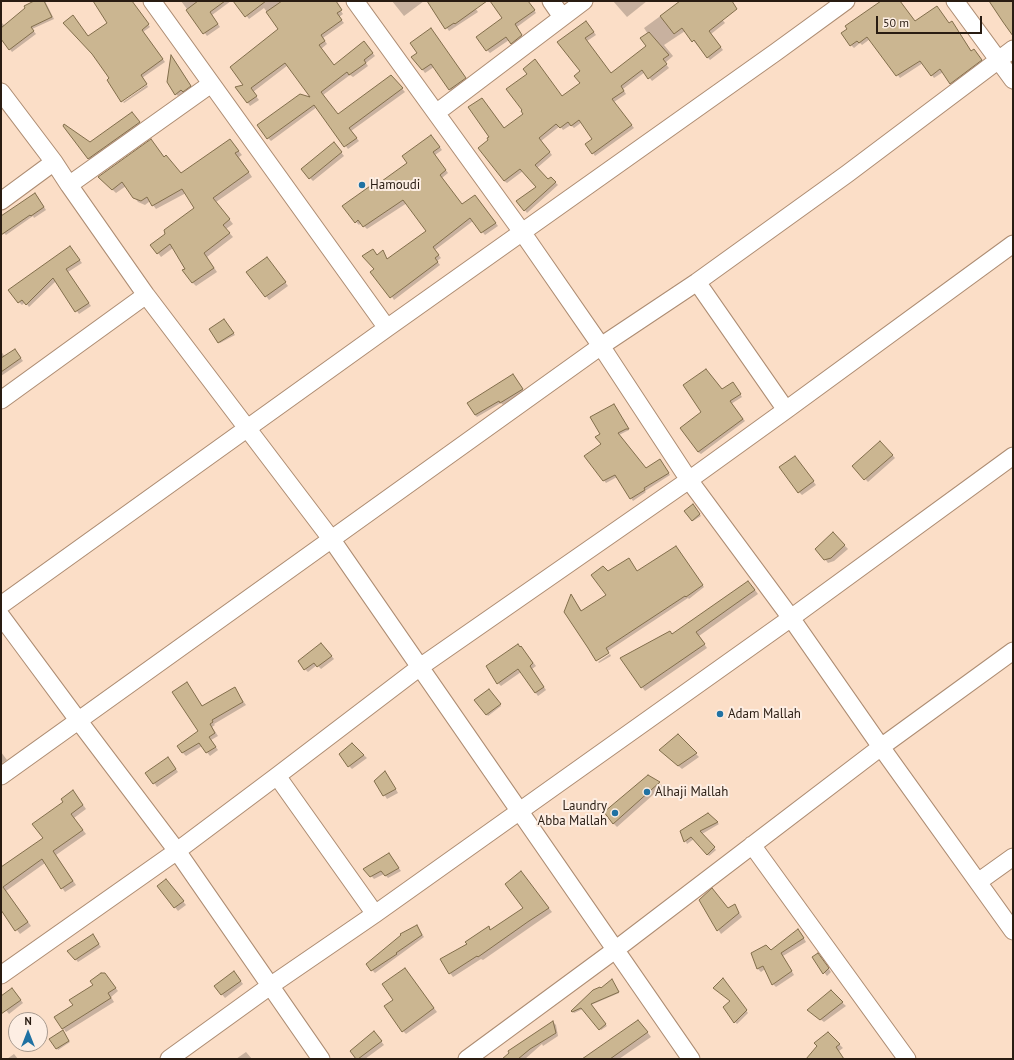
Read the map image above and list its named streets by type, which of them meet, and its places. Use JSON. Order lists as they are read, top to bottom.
{
  "places": [
    "Hamoudi",
    "Adam Mallah",
    "Alhaji Mallah",
    "Laundry Abba Mallah"
  ],
  "scale_bar": "50 m",
  "north": "top"
}
